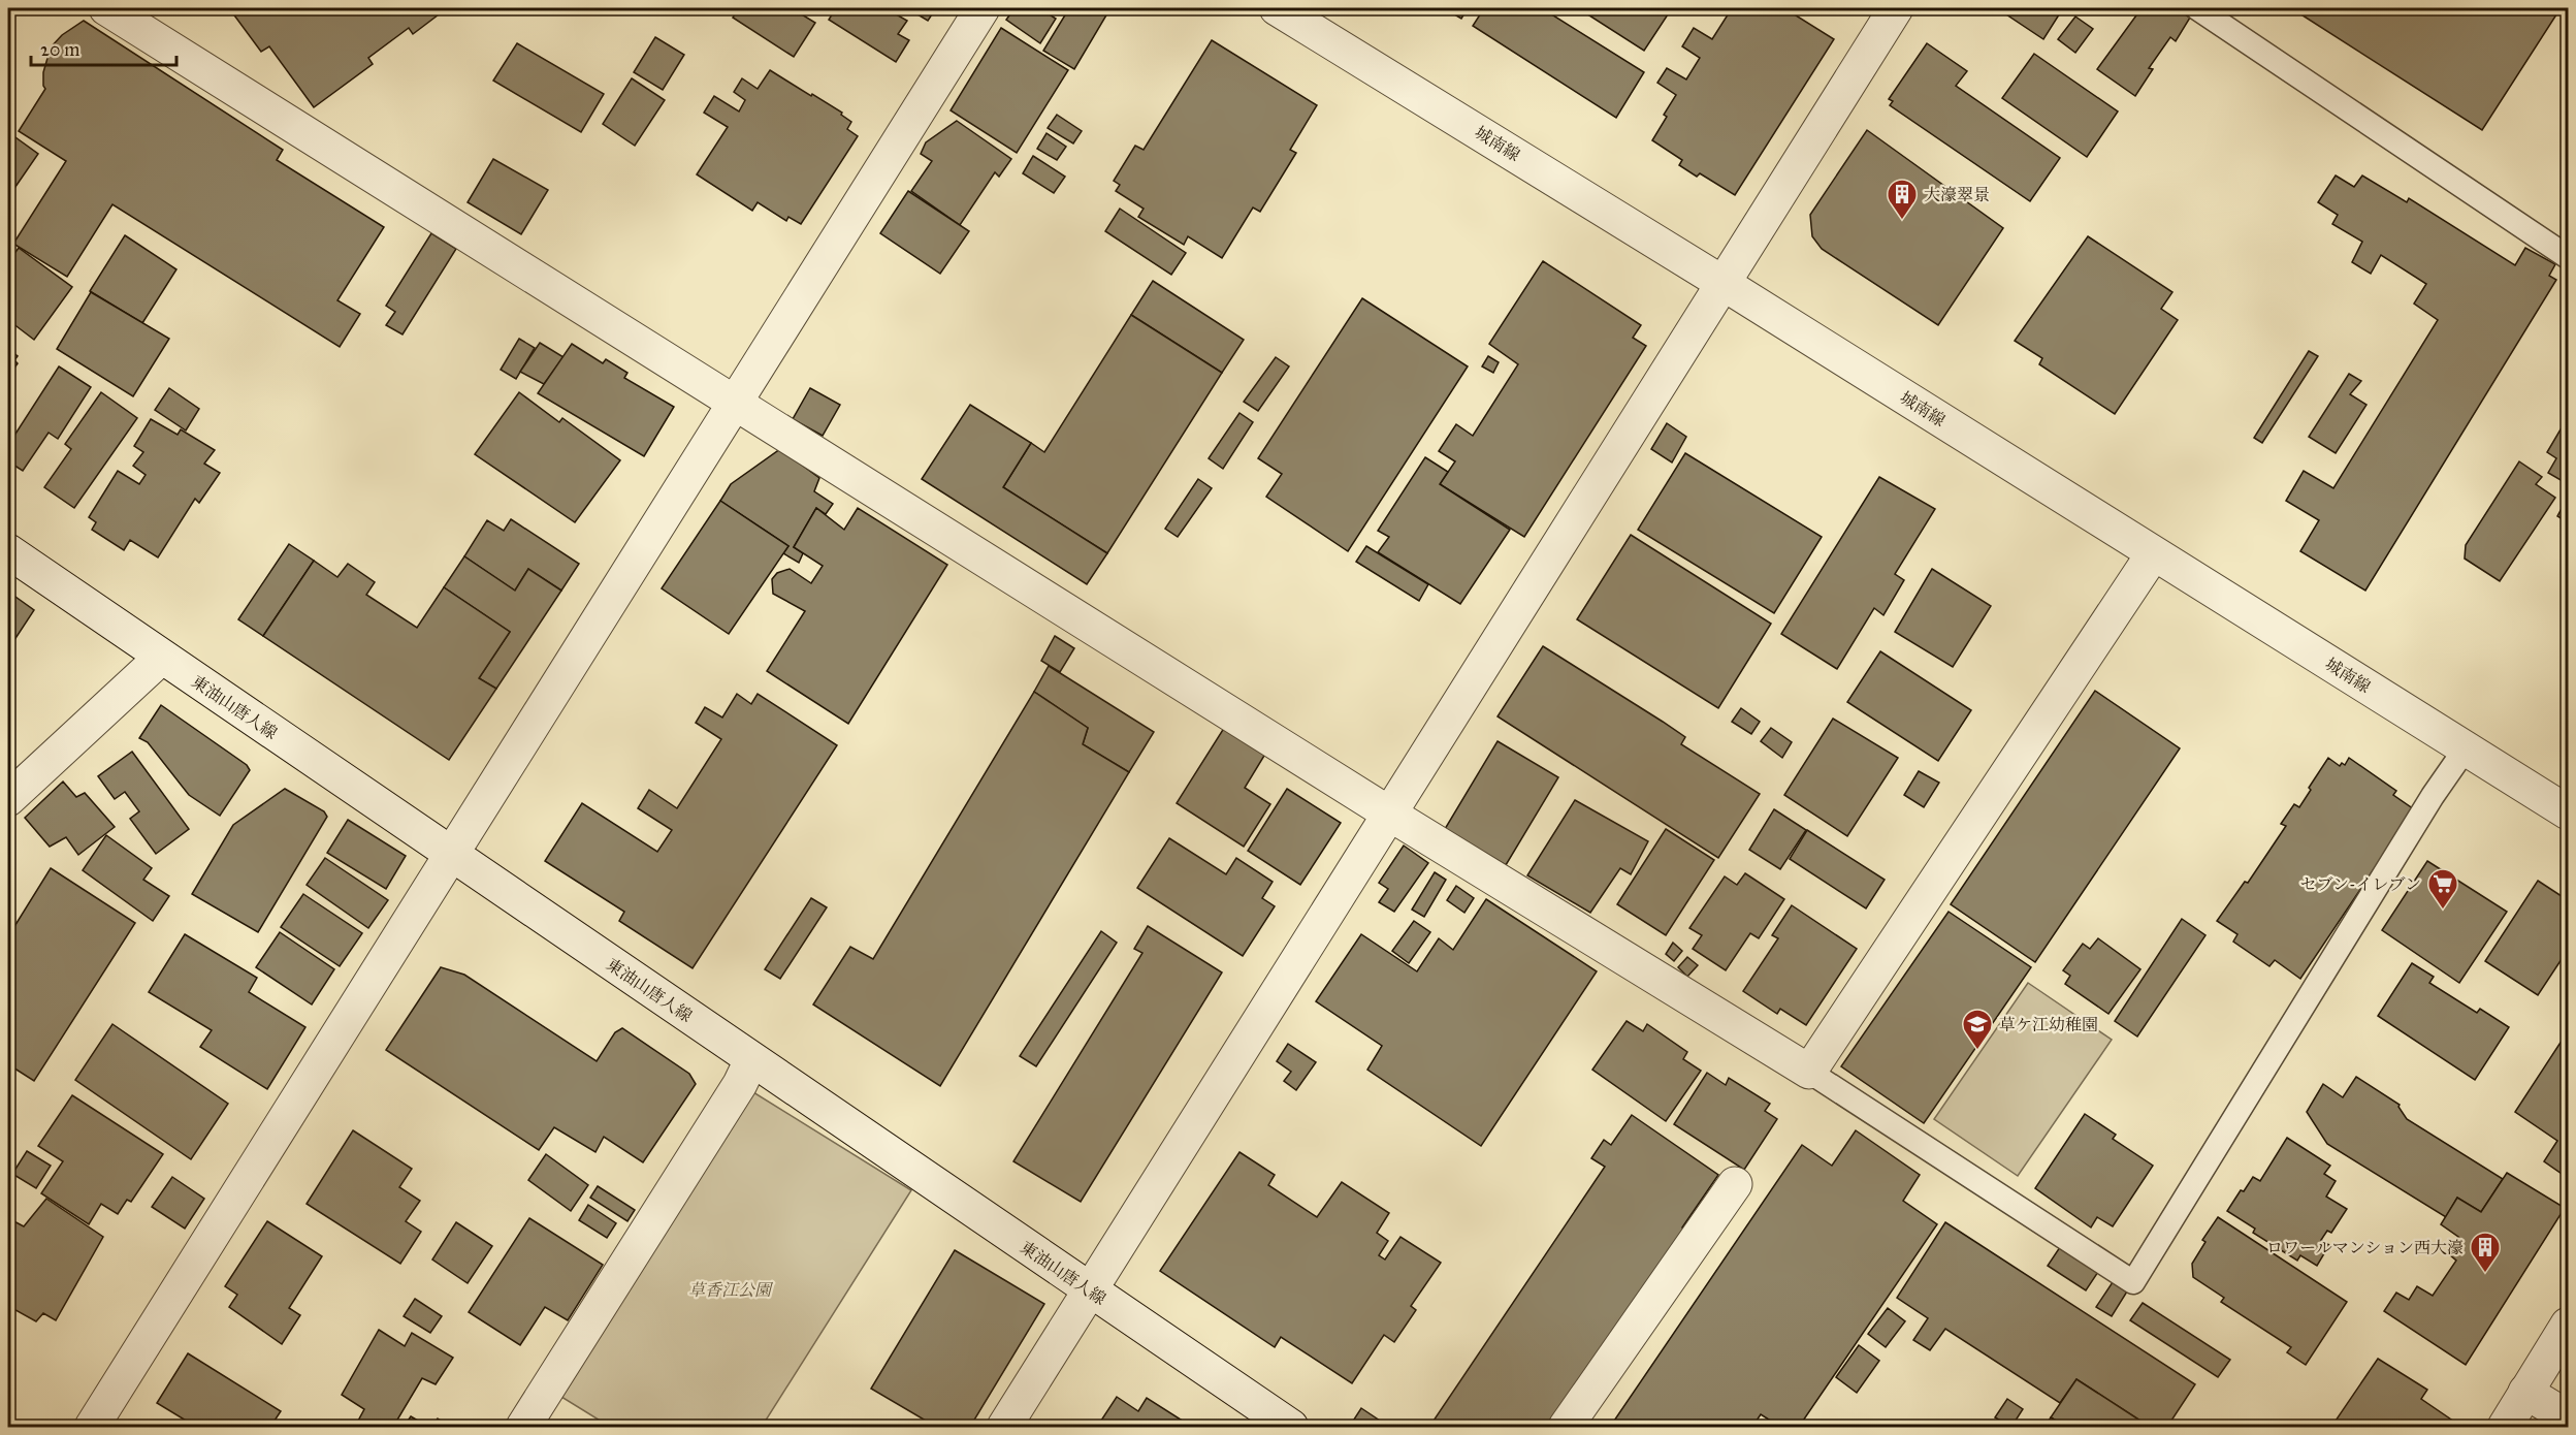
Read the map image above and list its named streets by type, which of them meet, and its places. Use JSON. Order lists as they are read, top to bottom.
{
  "streets": {
    "street": ["城南線", "東油山唐人線"]
  },
  "parks": ["草香江公園"],
  "places": {
    "building": ["大濠翠景", "ロワールマンション西大濠"],
    "supermarket": ["セブン-イレブン"],
    "school or university": ["草ケ江幼稚園"]
  },
  "scale_bar": "20 m"
}
